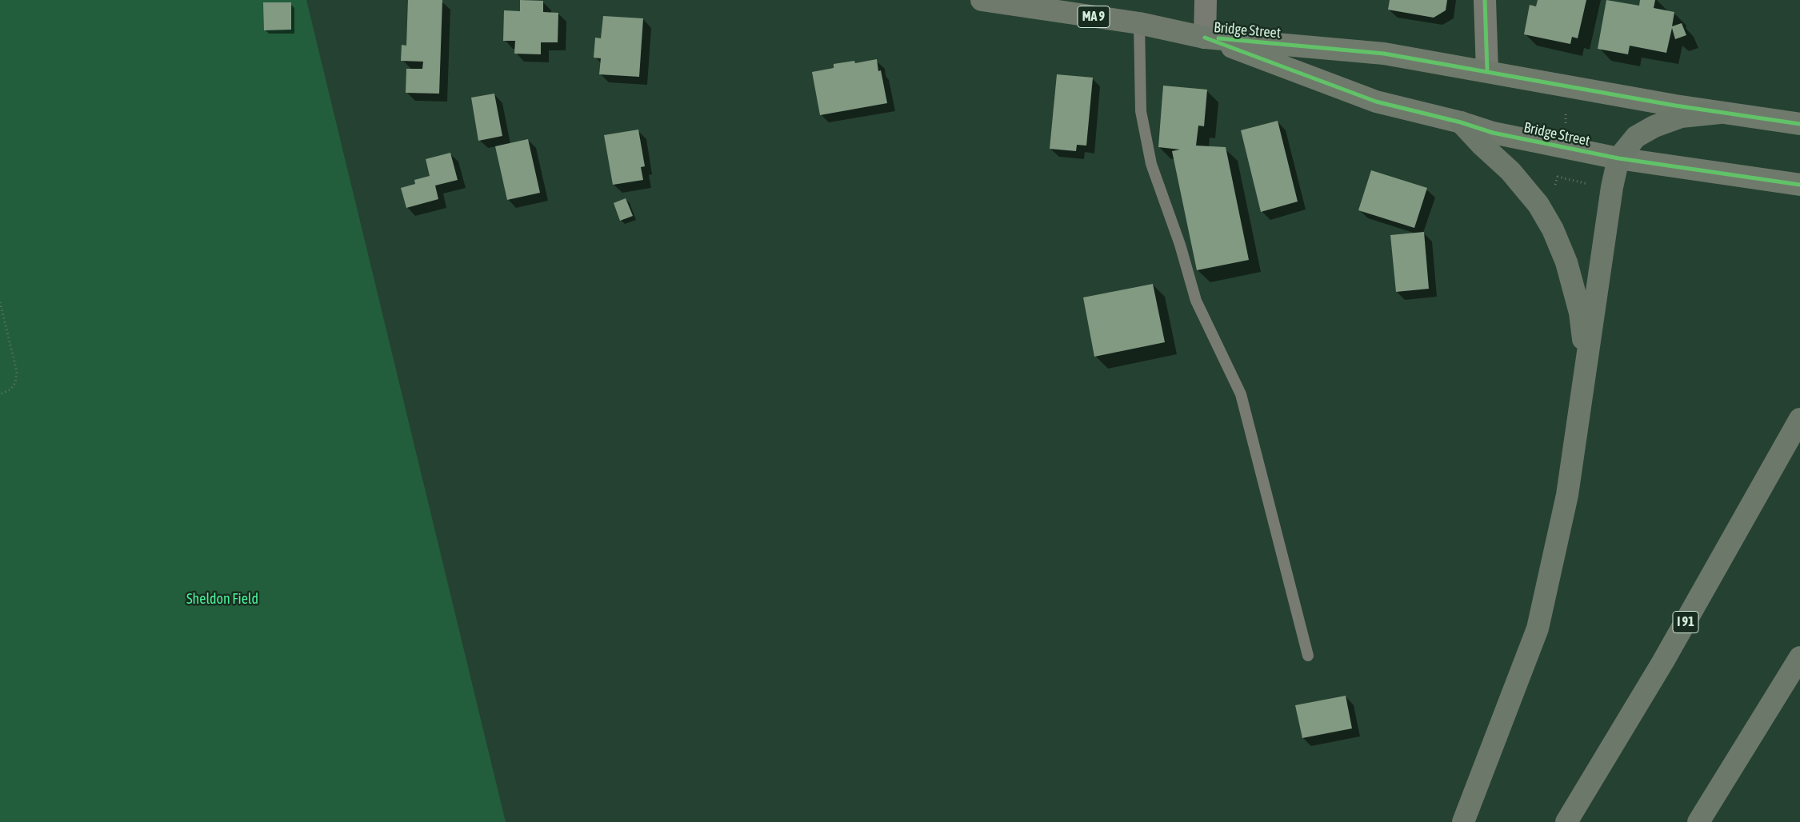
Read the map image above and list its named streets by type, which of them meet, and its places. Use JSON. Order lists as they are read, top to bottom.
{
  "streets": {
    "highway": ["MA 9", "Bridge Street", "I 91"]
  },
  "parks": ["Sheldon Field"]
}
